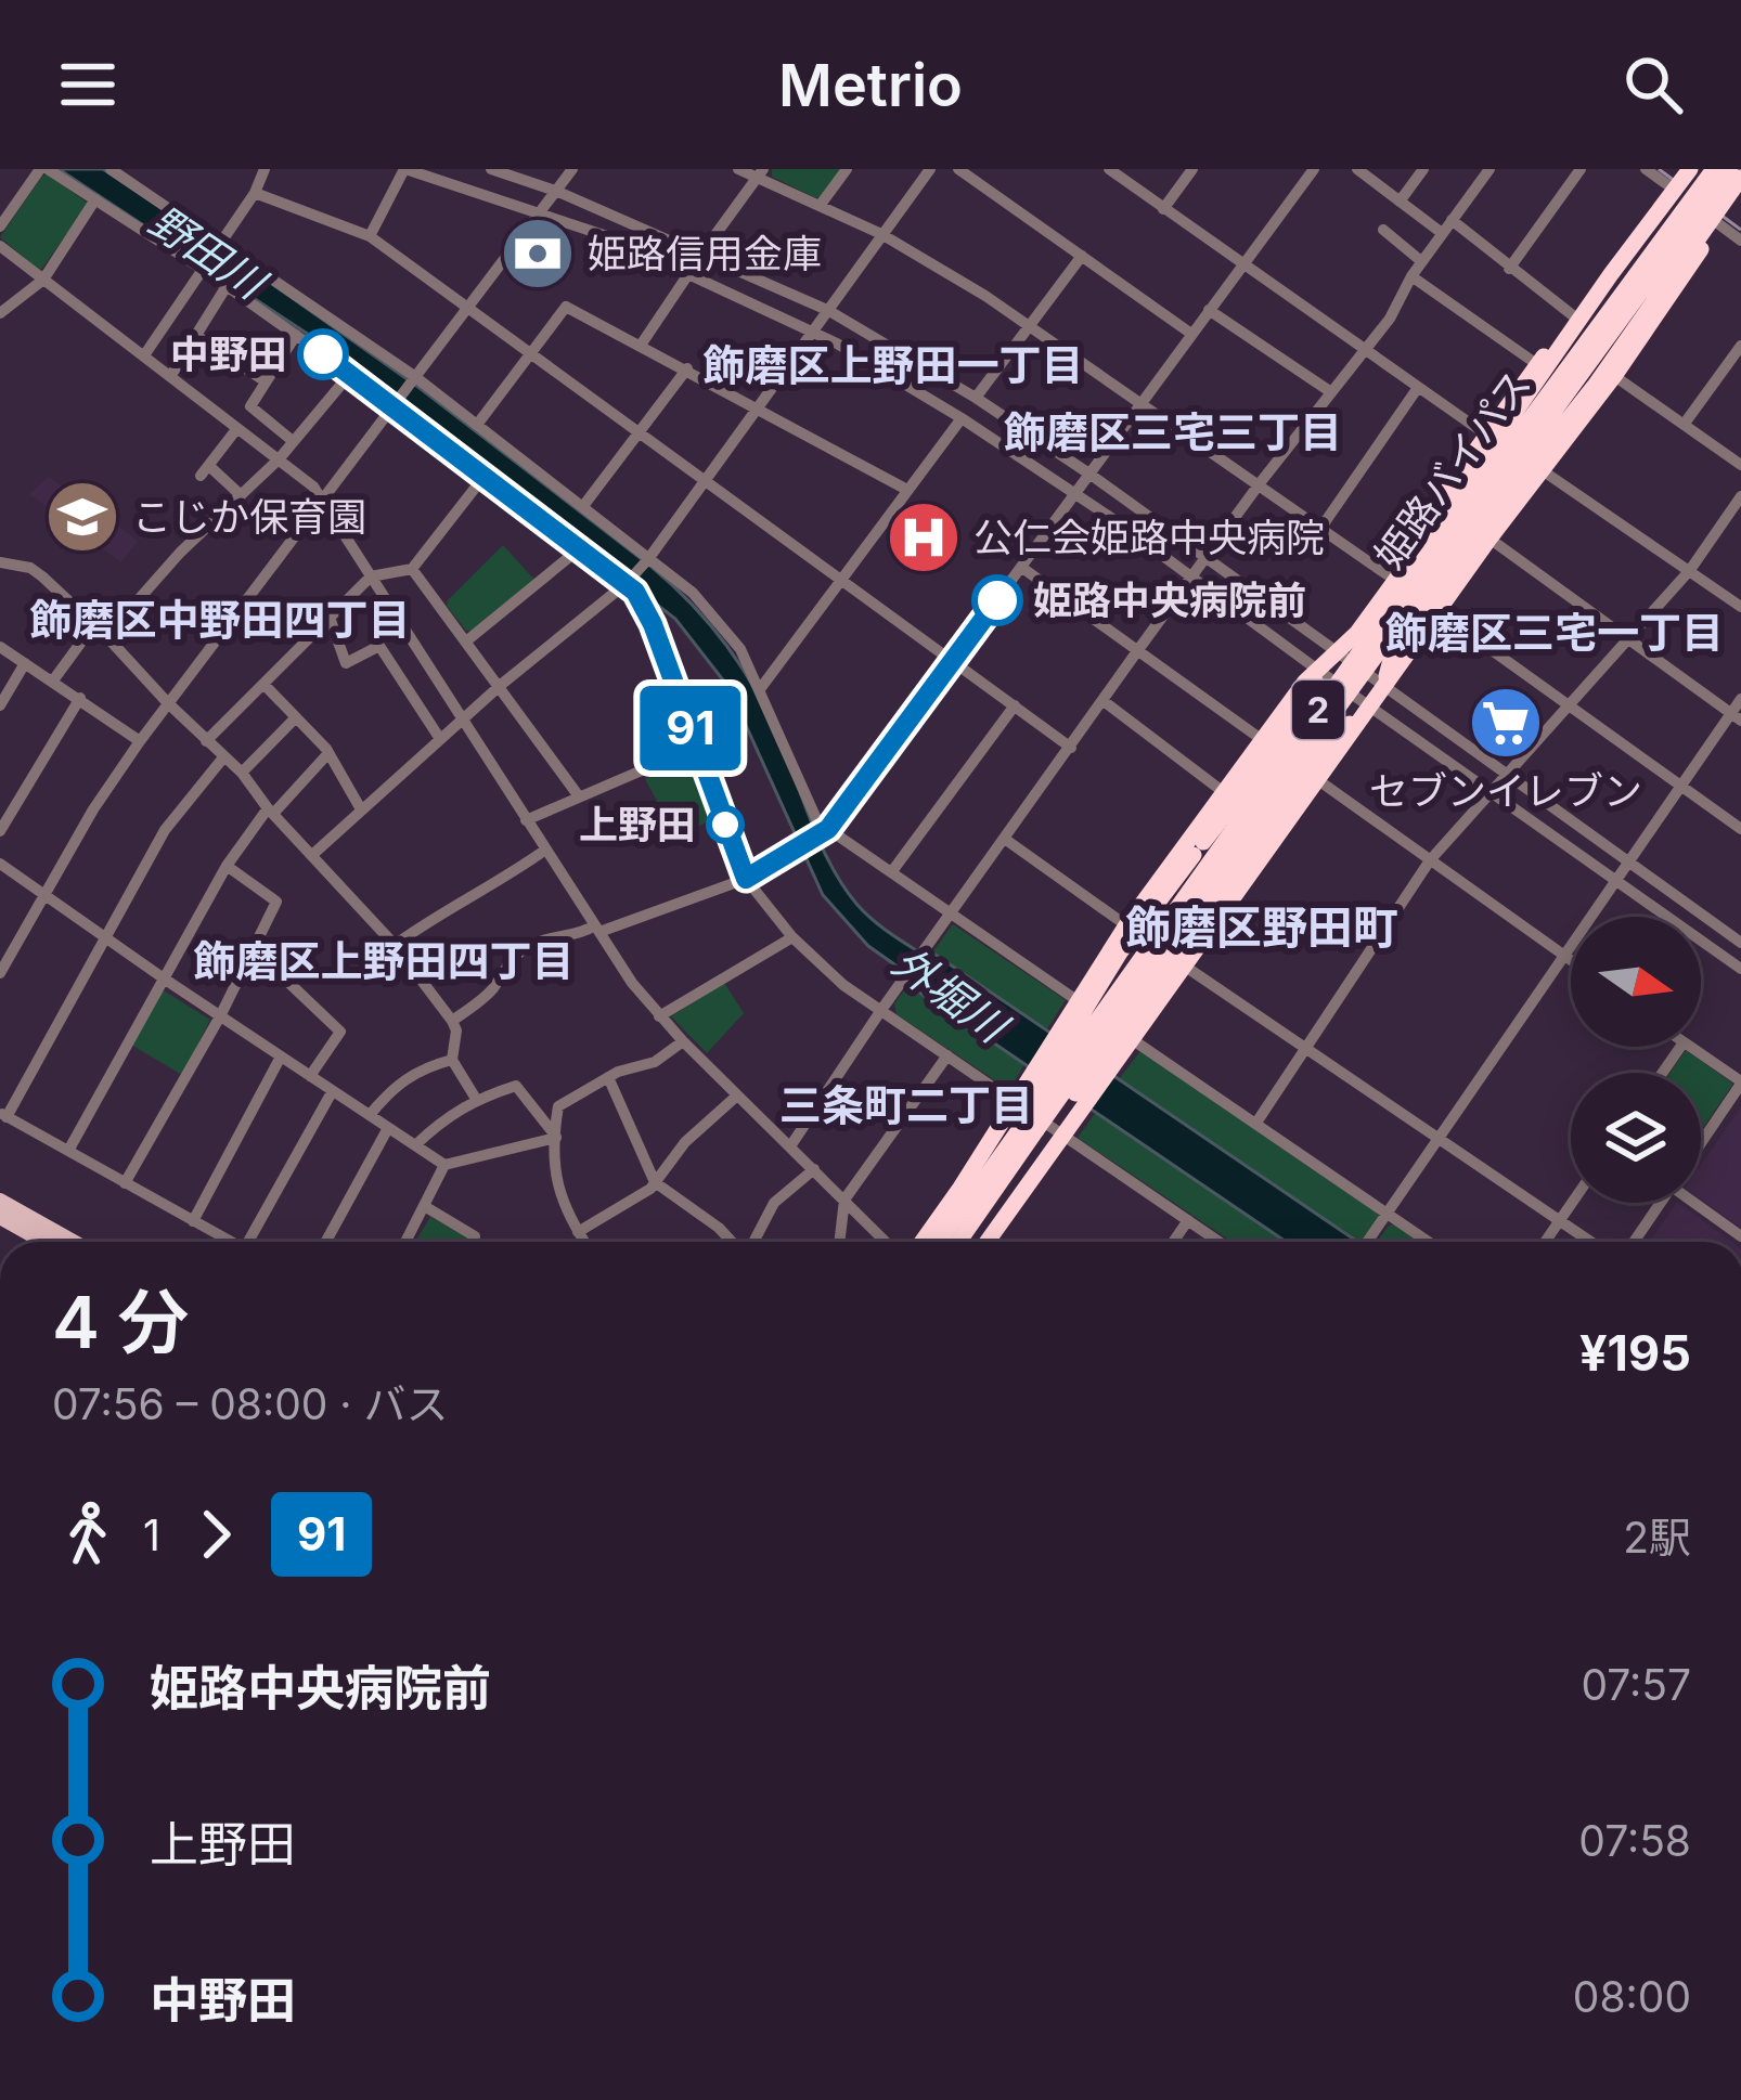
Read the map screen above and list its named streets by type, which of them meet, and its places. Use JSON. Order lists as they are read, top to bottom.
{
  "streets": {
    "highway": ["姫路バイパス", "2"]
  },
  "districts": [
    "飾磨区上野田一丁目",
    "飾磨区三宅三丁目",
    "飾磨区中野田四丁目",
    "飾磨区三宅一丁目",
    "飾磨区野田町",
    "飾磨区上野田四丁目",
    "三条町二丁目"
  ],
  "water": ["野田川", "外堀川"],
  "places": {
    "bank": ["姫路信用金庫"],
    "other": ["中野田", "姫路中央病院前", "上野田"],
    "school or university": ["こじか保育園"],
    "hospital": ["公仁会姫路中央病院"],
    "supermarket": ["セブンイレブン"]
  },
  "lines": ["bus line 91"],
  "north": "right",
  "page": {
    "header": "Metrio",
    "on_map": "91",
    "heading": ["4 分", "07:56 – 08:00 · バス", "¥195"],
    "legs": ["1", "91", "2駅"],
    "list": [
      {
        "name": "姫路中央病院前",
        "value": "07:57"
      },
      {
        "name": "上野田",
        "value": "07:58"
      },
      {
        "name": "中野田",
        "value": "08:00"
      }
    ]
  }
}
